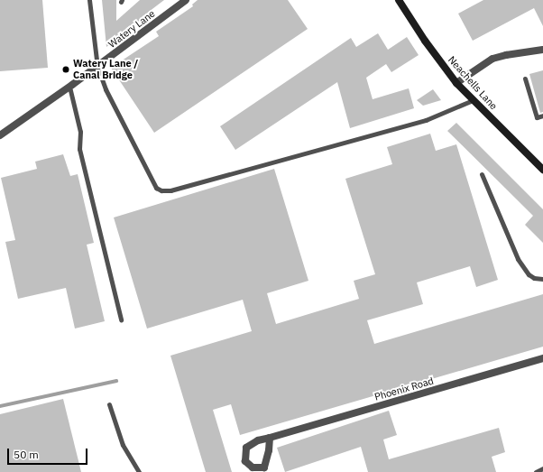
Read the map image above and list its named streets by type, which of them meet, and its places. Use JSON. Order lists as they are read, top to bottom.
{
  "streets": {
    "street": ["Watery Lane", "Neachells Lane", "Phoenix Road"]
  },
  "places": ["Watery Lane / Canal Bridge"],
  "scale_bar": "50 m"
}
